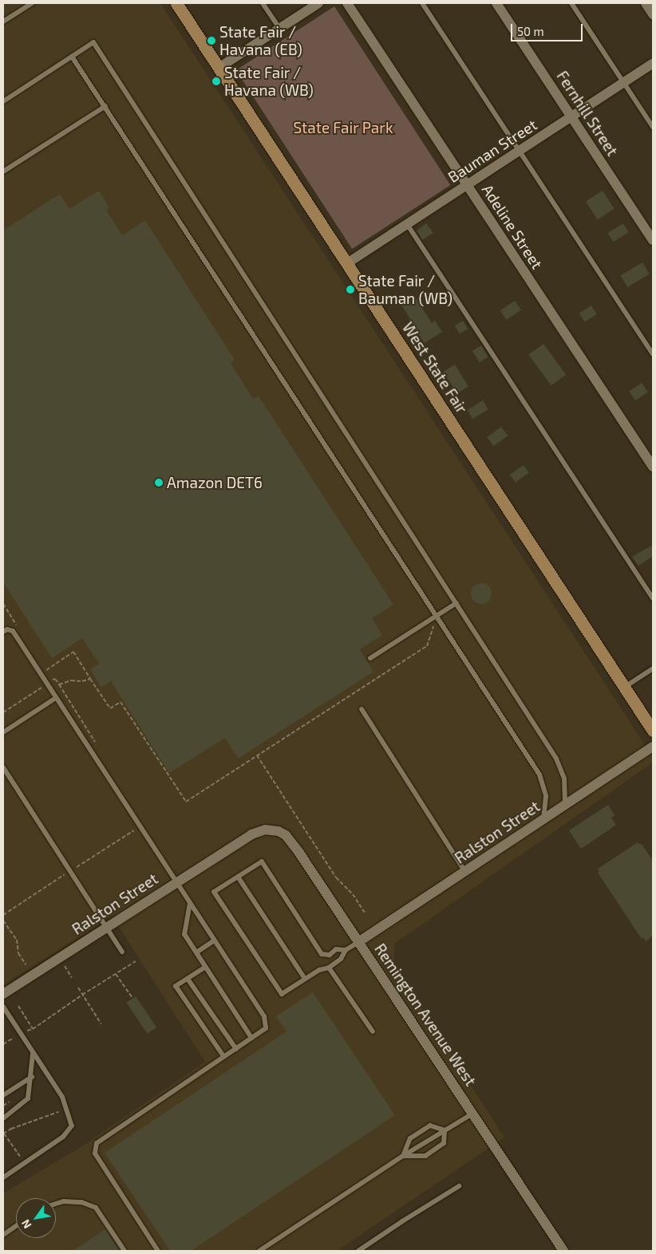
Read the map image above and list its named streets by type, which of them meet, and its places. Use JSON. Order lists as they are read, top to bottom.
{
  "streets": {
    "street": [
      "Fernhill Street",
      "Bauman Street",
      "Adeline Street",
      "West State Fair",
      "Ralston Street",
      "Remington Avenue West"
    ]
  },
  "crossings": [
    ["Fernhill Street", "Bauman Street"],
    ["Bauman Street", "Adeline Street"],
    ["Bauman Street", "West State Fair"],
    ["Ralston Street", "Remington Avenue West"]
  ],
  "parks": ["State Fair Park"],
  "places": [
    "State Fair / Havana (EB)",
    "State Fair / Havana (WB)",
    "State Fair / Bauman (WB)",
    "Amazon DET6"
  ],
  "scale_bar": "50 m",
  "north": "bottom left"
}
